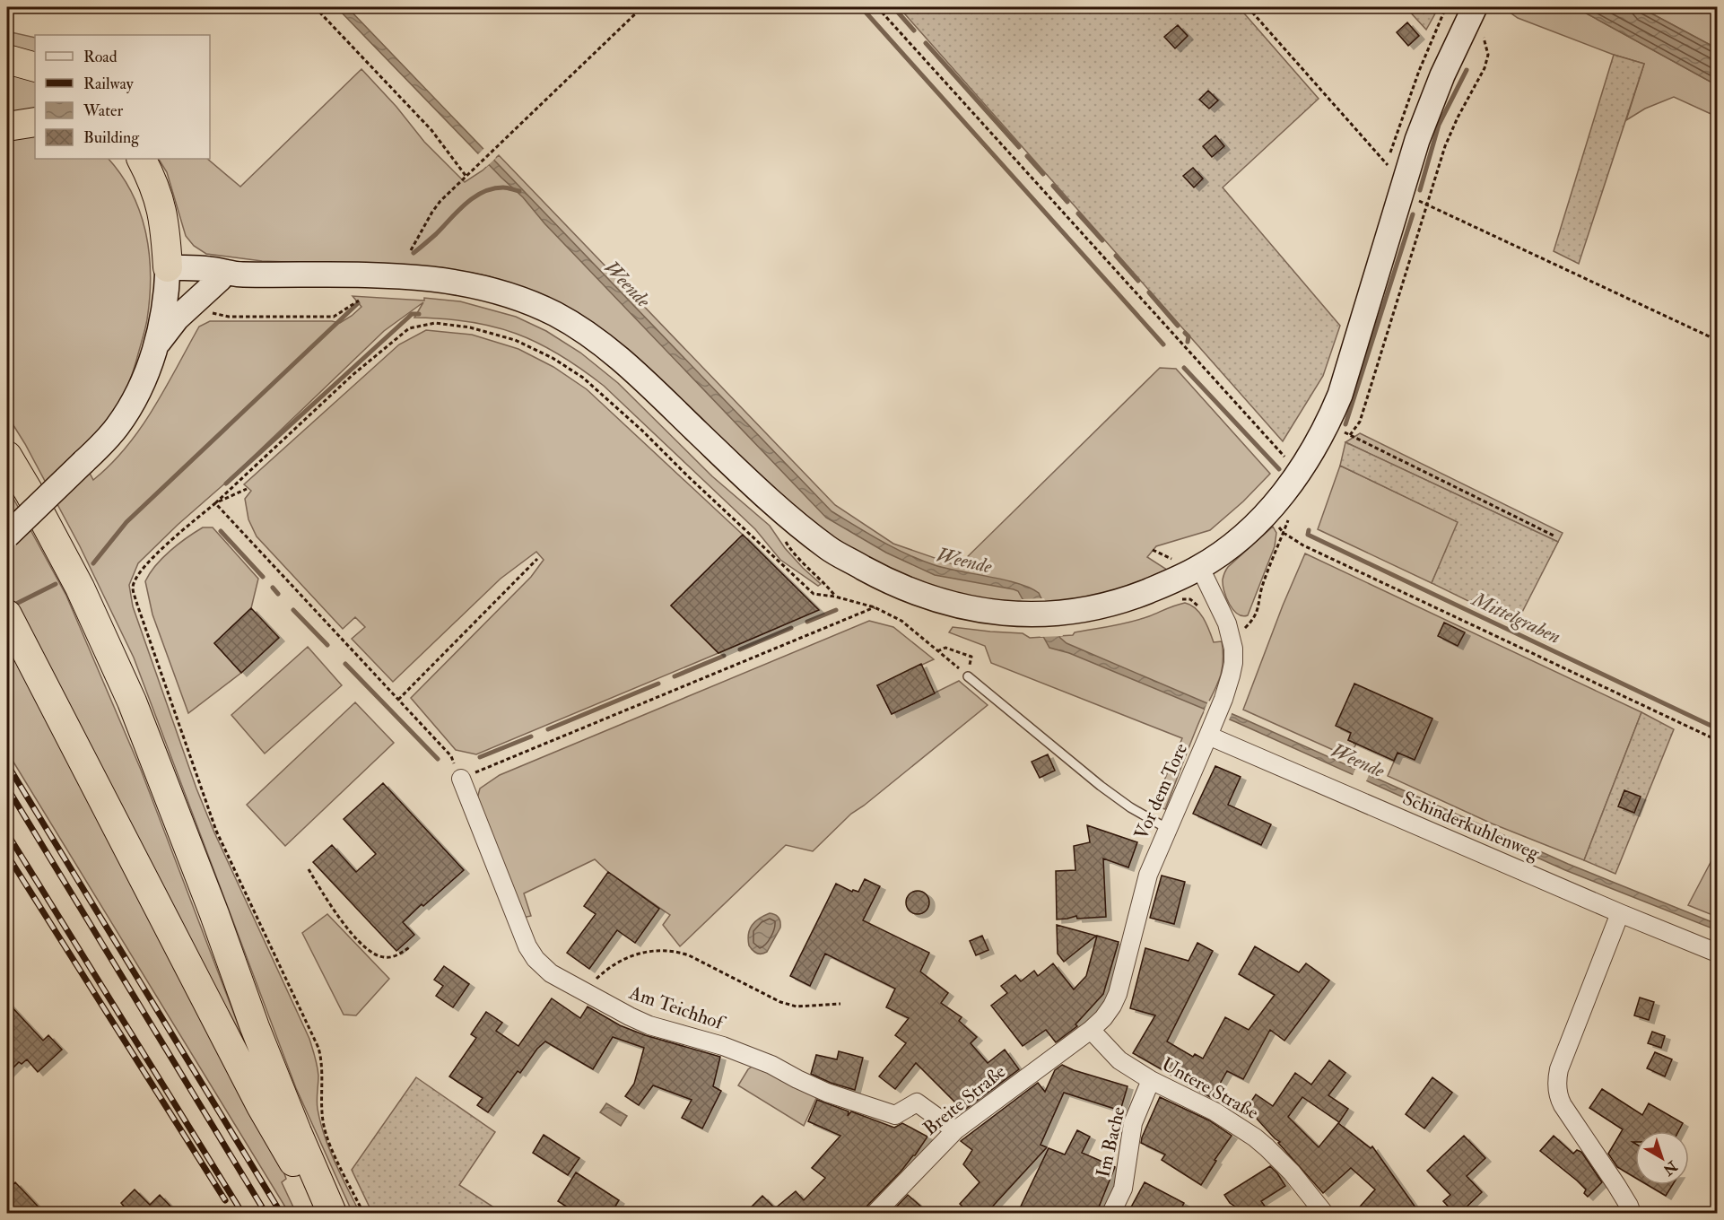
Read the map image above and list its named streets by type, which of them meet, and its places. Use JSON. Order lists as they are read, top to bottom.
{
  "streets": {
    "street": [
      "Vor dem Tore",
      "Schinderkuhlenweg",
      "Am Teichhof",
      "Untere Straße",
      "Breite Straße",
      "Im Bache"
    ]
  },
  "crossings": [
    ["Vor dem Tore", "Schinderkuhlenweg"],
    ["Vor dem Tore", "Untere Straße"],
    ["Vor dem Tore", "Breite Straße"],
    ["Am Teichhof", "Breite Straße"],
    ["Untere Straße", "Breite Straße"],
    ["Untere Straße", "Im Bache"]
  ],
  "water": ["Weende", "Mittelgraben"],
  "legend": [
    "Road",
    "Railway",
    "Water",
    "Building"
  ],
  "north": "bottom right"
}
